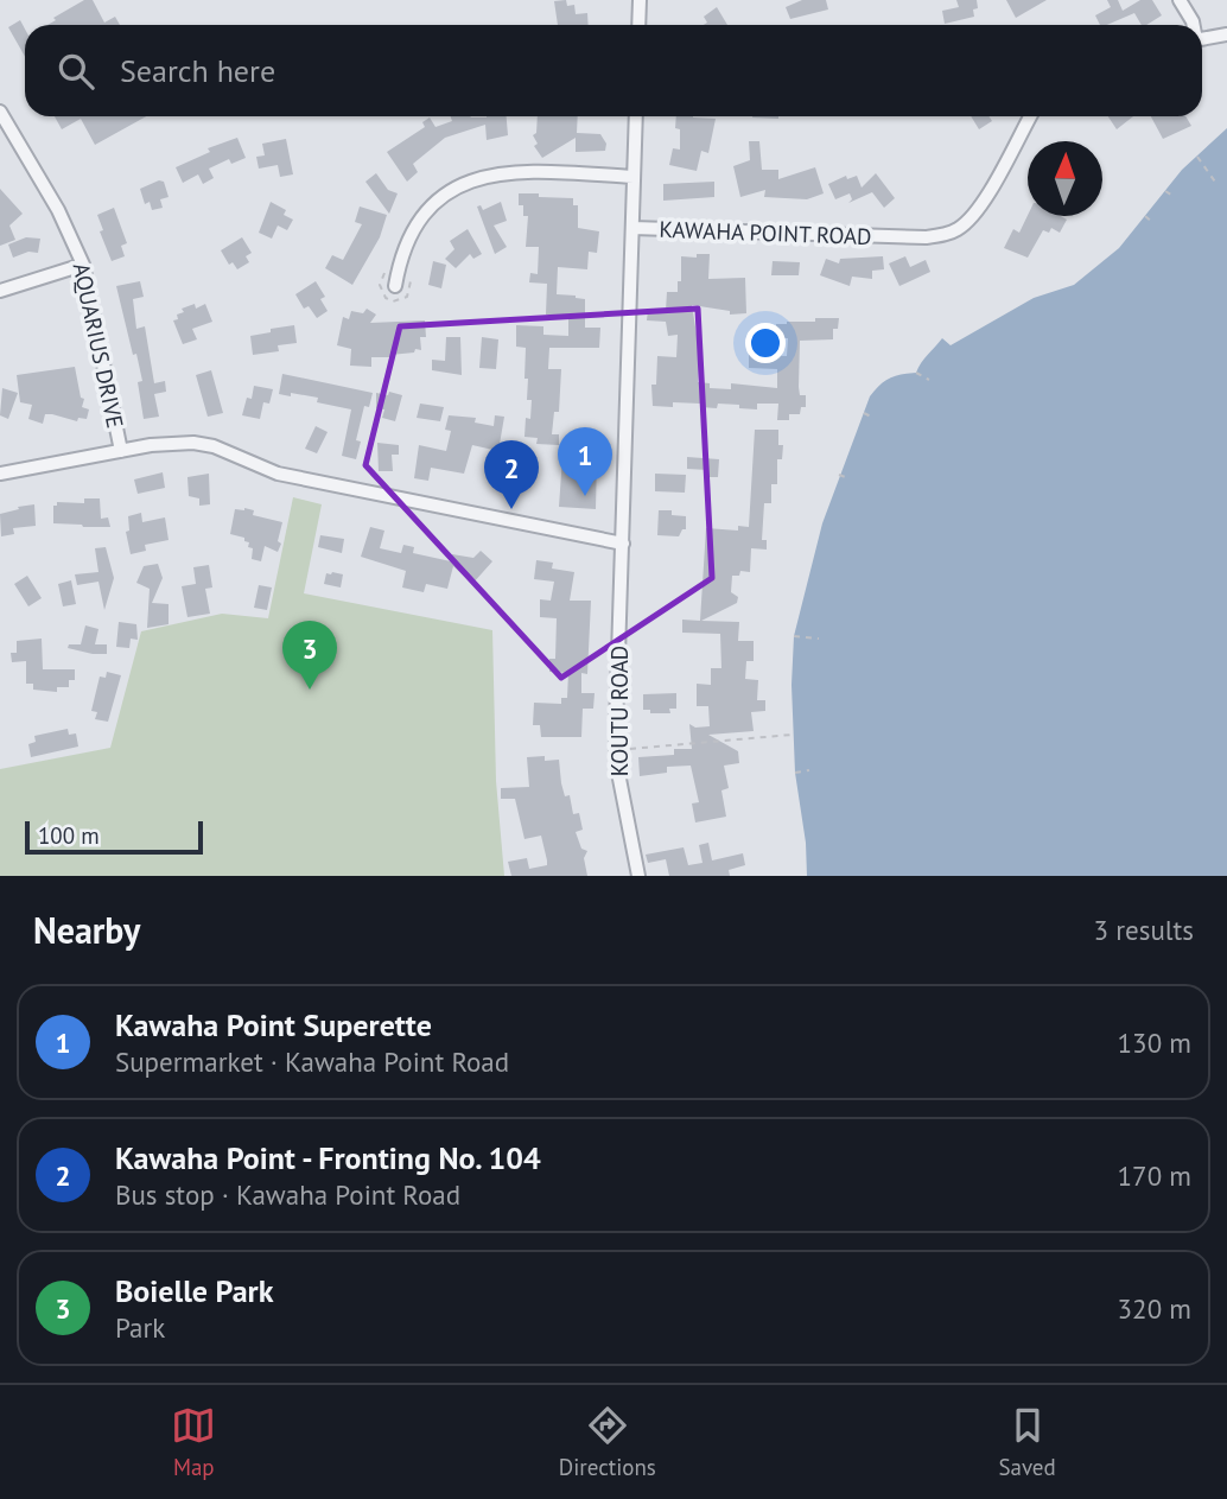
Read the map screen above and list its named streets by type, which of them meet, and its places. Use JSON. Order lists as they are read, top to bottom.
{
  "streets": {
    "street": ["KAWAHA POINT ROAD", "AQUARIUS DRIVE", "KOUTU ROAD"]
  },
  "crossings": [
    ["KAWAHA POINT ROAD", "KOUTU ROAD"]
  ],
  "scale_bar": "100 m",
  "north": "top",
  "page": {
    "search": "Search here",
    "pins": ["1", "2", "3"],
    "scale": "100 m",
    "heading": ["Nearby", "3 results"],
    "list": [
      {
        "mark": "1",
        "name": "Kawaha Point Superette",
        "note": "Supermarket · Kawaha Point Road",
        "value": "130 m"
      },
      {
        "mark": "2",
        "name": "Kawaha Point - Fronting No. 104",
        "note": "Bus stop · Kawaha Point Road",
        "value": "170 m"
      },
      {
        "mark": "3",
        "name": "Boielle Park",
        "note": "Park",
        "value": "320 m"
      }
    ],
    "nav": ["Map", "Directions", "Saved"]
  }
}
